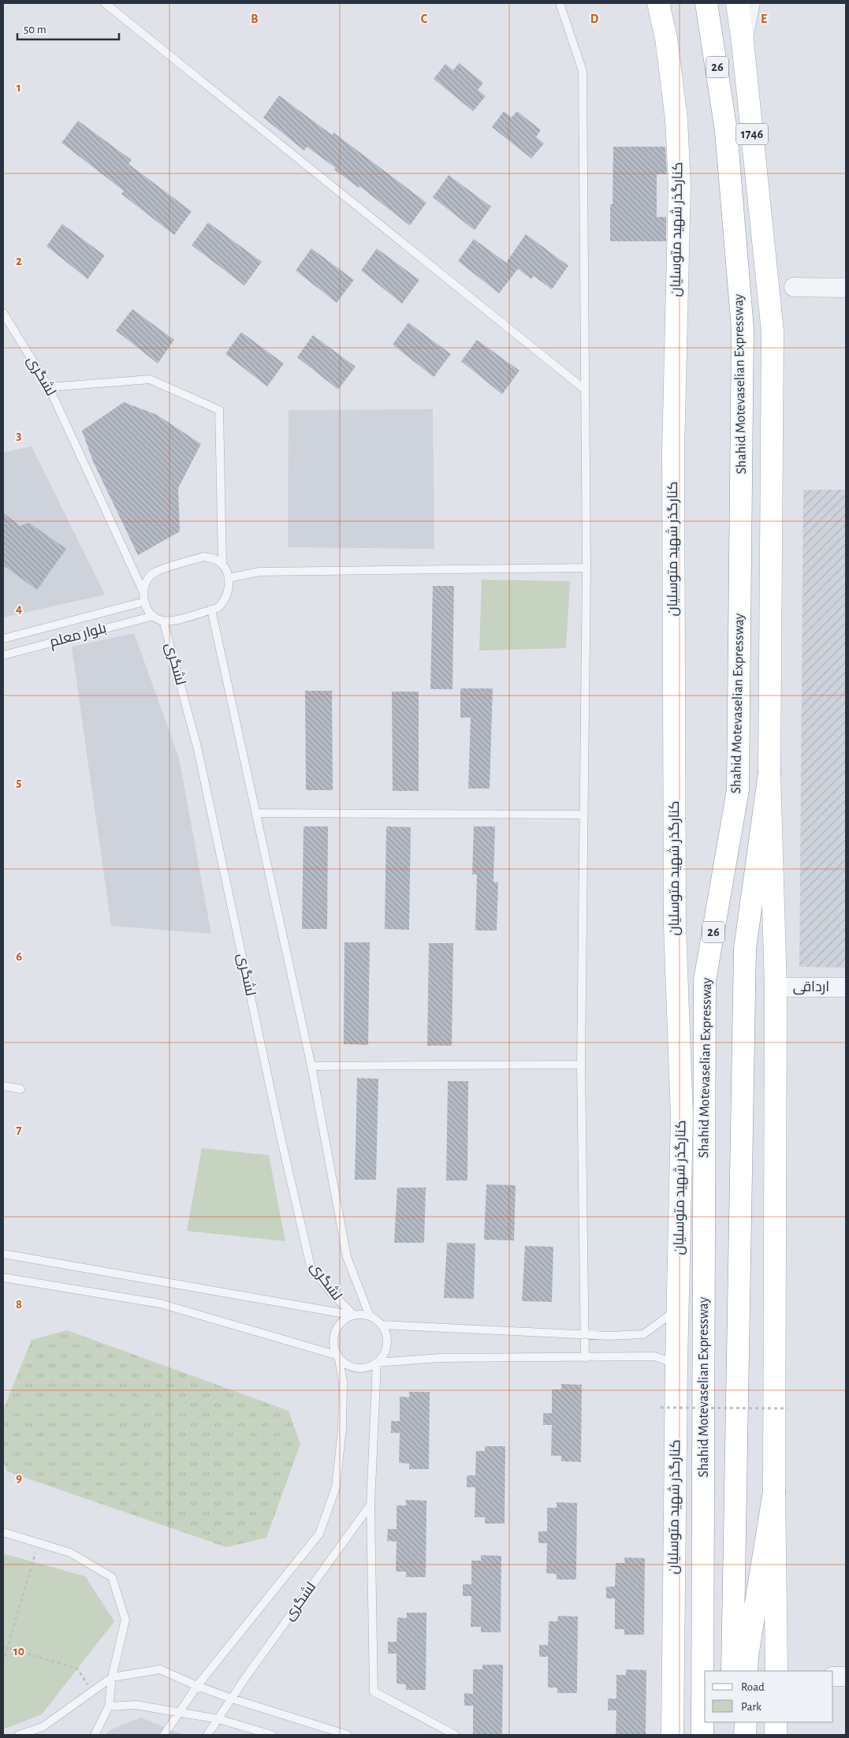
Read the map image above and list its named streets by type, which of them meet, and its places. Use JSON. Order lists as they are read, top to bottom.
{
  "streets": {
    "main road": [
      "26",
      "1746",
      "کنارگذر شهید متوسلیان",
      "Shahid Motevaselian Expressway"
    ],
    "street": ["ارداقی"],
    "lane": ["لشگری", "بلوار معلم"]
  },
  "crossings": [
    ["لشگری", "بلوار معلم"]
  ],
  "legend": ["Road", "Park"],
  "scale_bar": "50 m",
  "grid": {
    "columns": [
      "B",
      "C",
      "D",
      "E"
    ],
    "rows": [
      "1",
      "2",
      "3",
      "4",
      "5",
      "6",
      "7",
      "8",
      "9",
      "10"
    ]
  }
}
